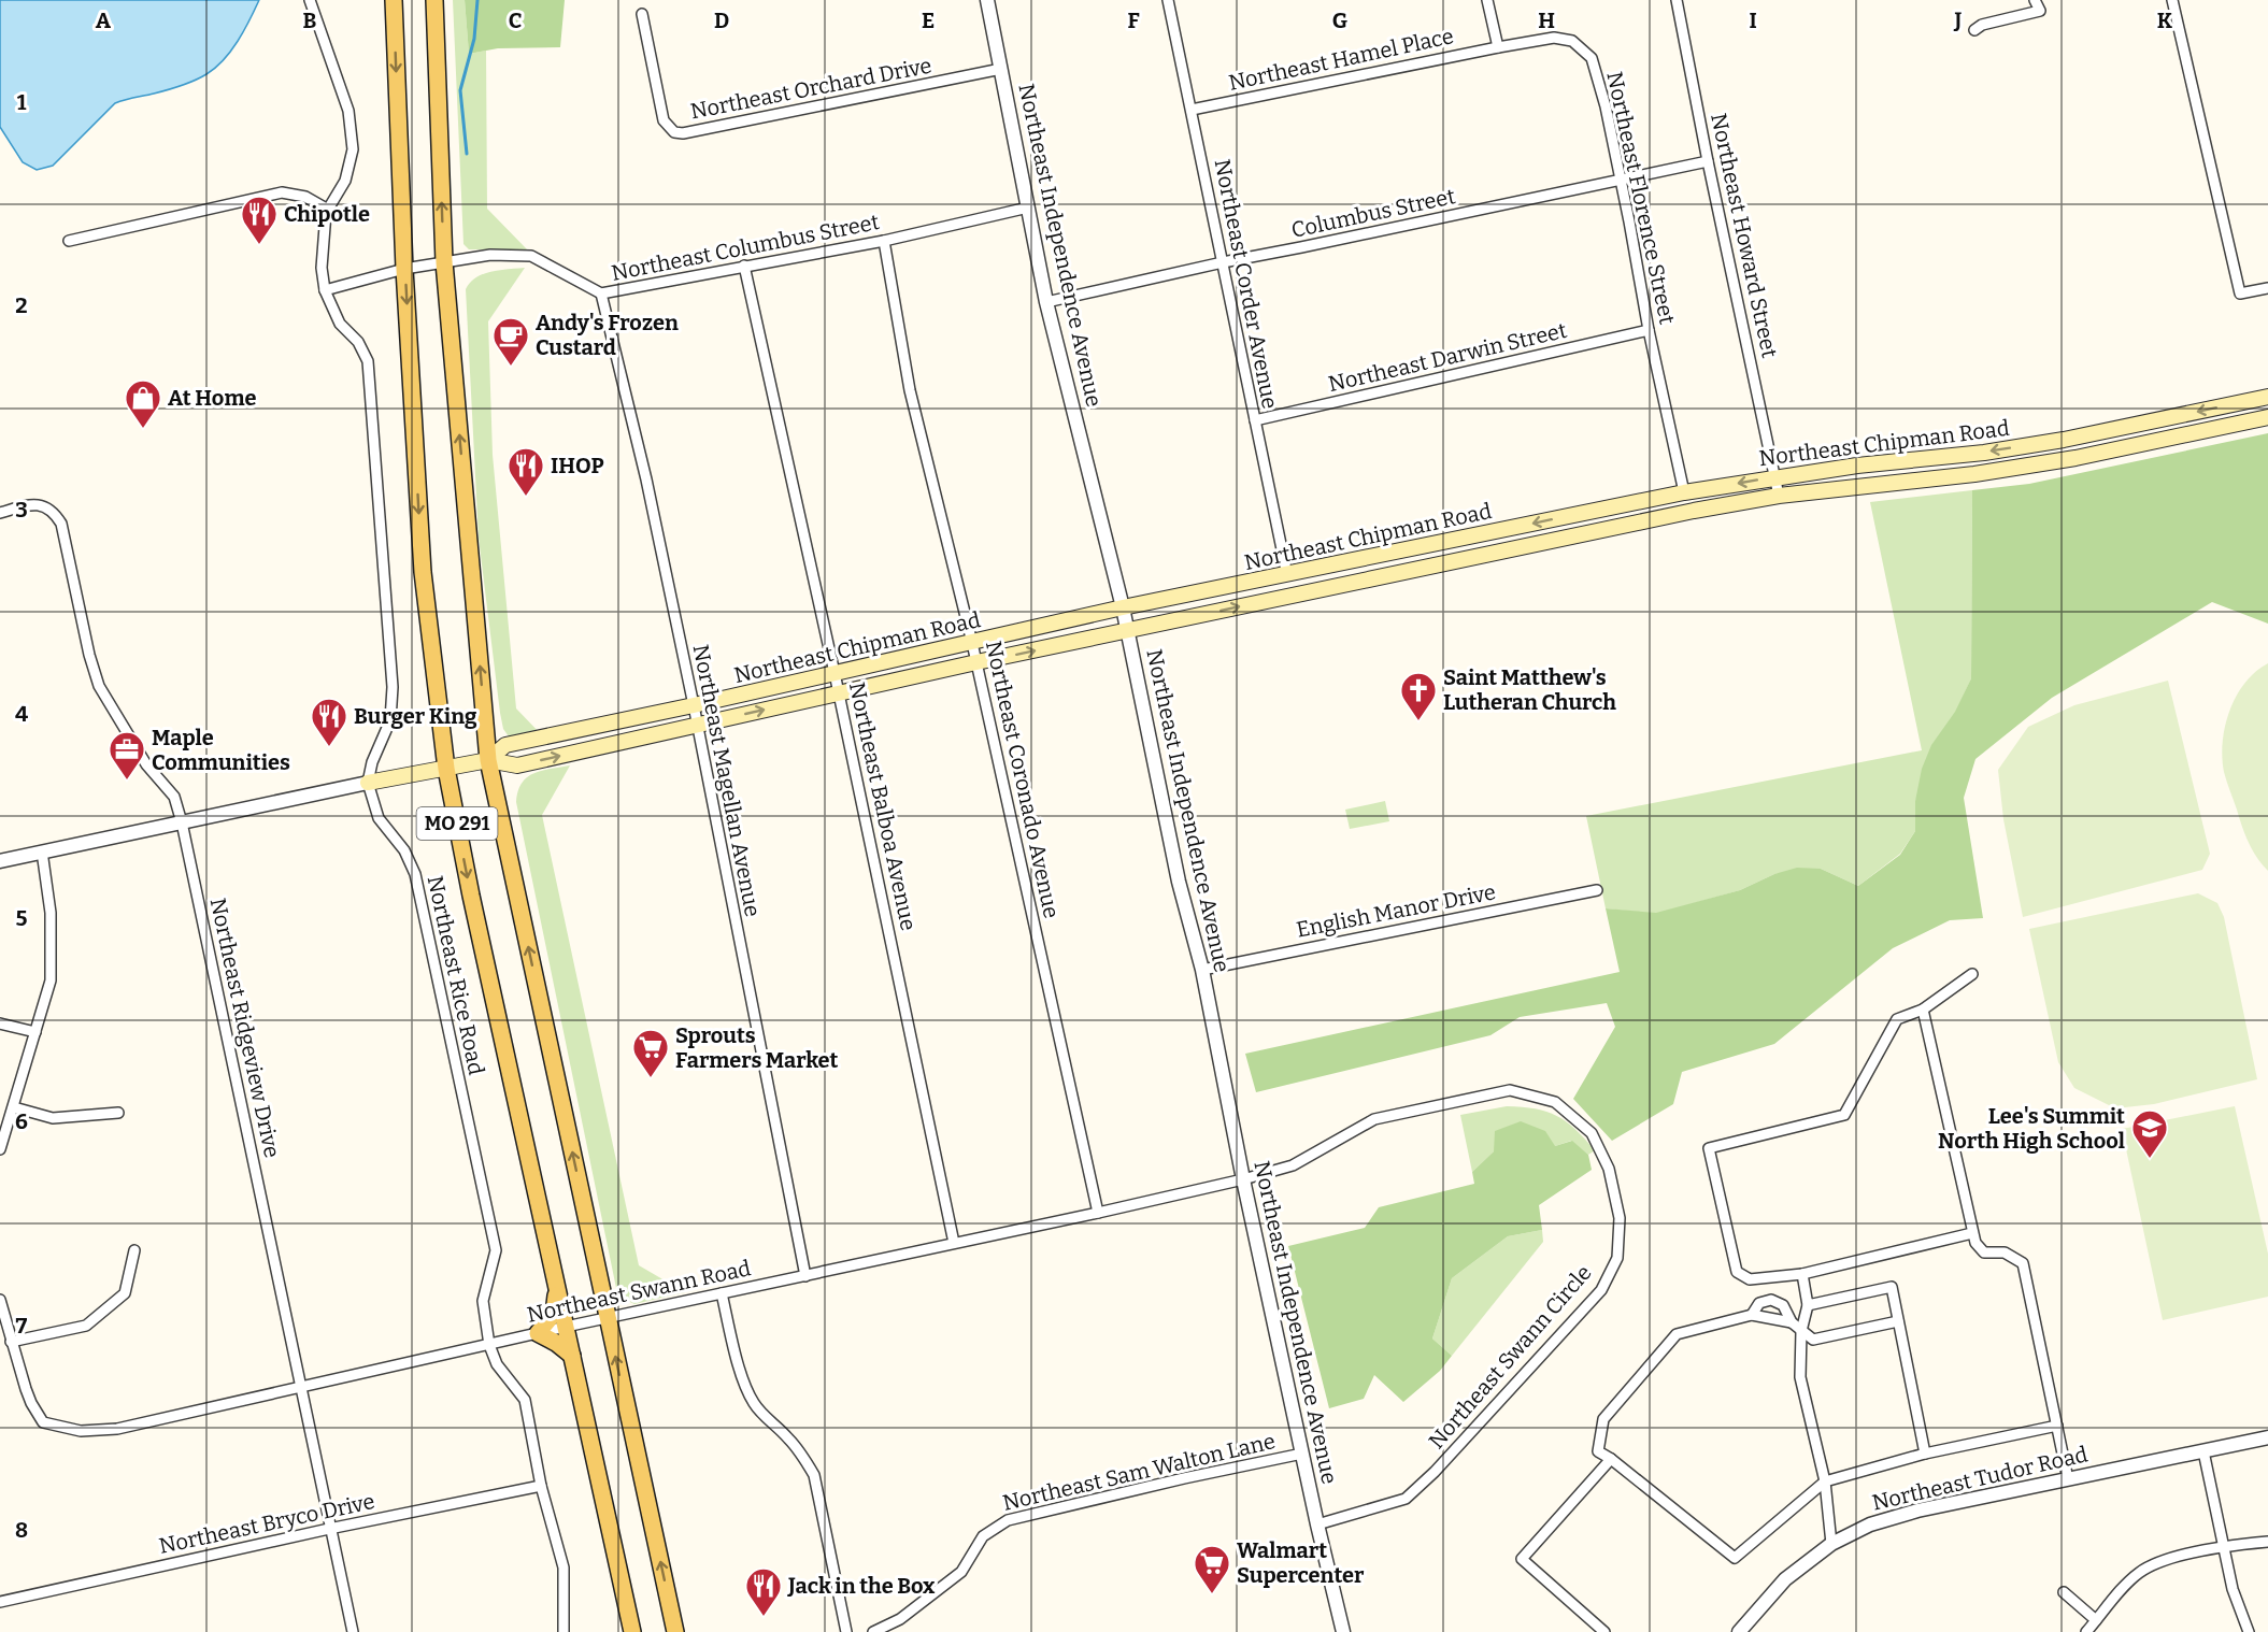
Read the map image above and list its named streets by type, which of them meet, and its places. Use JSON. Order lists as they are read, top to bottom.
{
  "streets": {
    "main road": ["Northeast Chipman Road", "MO 291"],
    "street": [
      "Northeast Hamel Place",
      "Northeast Orchard Drive",
      "Northeast Florence Street",
      "Columbus Street",
      "Northeast Howard Street",
      "Northeast Independence Avenue",
      "Northeast Columbus Street",
      "Northeast Corder Avenue",
      "Northeast Darwin Street",
      "Northeast Coronado Avenue",
      "Northeast Magellan Avenue",
      "Northeast Balboa Avenue",
      "English Manor Drive",
      "Northeast Rice Road",
      "Northeast Ridgeview Drive",
      "Northeast Swann Road",
      "Northeast Swann Circle",
      "Northeast Sam Walton Lane",
      "Northeast Tudor Road",
      "Northeast Bryco Drive"
    ]
  },
  "crossings": [
    ["Northeast Hamel Place", "Northeast Florence Street"],
    ["Northeast Hamel Place", "Northeast Corder Avenue"],
    ["Northeast Orchard Drive", "Northeast Independence Avenue"],
    ["Northeast Florence Street", "Columbus Street"],
    ["Northeast Florence Street", "Northeast Darwin Street"],
    ["Northeast Florence Street", "Northeast Chipman Road"],
    ["Columbus Street", "Northeast Howard Street"],
    ["Columbus Street", "Northeast Independence Avenue"],
    ["Columbus Street", "Northeast Corder Avenue"],
    ["Northeast Howard Street", "Northeast Chipman Road"],
    ["Northeast Independence Avenue", "Northeast Columbus Street"],
    ["Northeast Independence Avenue", "Northeast Chipman Road"],
    ["Northeast Independence Avenue", "English Manor Drive"],
    ["Northeast Independence Avenue", "Northeast Swann Road"],
    ["Northeast Independence Avenue", "Northeast Swann Circle"],
    ["Northeast Independence Avenue", "Northeast Sam Walton Lane"],
    ["Northeast Columbus Street", "Northeast Coronado Avenue"],
    ["Northeast Columbus Street", "Northeast Magellan Avenue"],
    ["Northeast Columbus Street", "Northeast Balboa Avenue"],
    ["Northeast Columbus Street", "MO 291"],
    ["Northeast Corder Avenue", "Northeast Darwin Street"],
    ["Northeast Corder Avenue", "Northeast Chipman Road"],
    ["Northeast Chipman Road", "Northeast Coronado Avenue"],
    ["Northeast Chipman Road", "Northeast Magellan Avenue"],
    ["Northeast Chipman Road", "Northeast Balboa Avenue"],
    ["Northeast Chipman Road", "MO 291"],
    ["Northeast Chipman Road", "Northeast Rice Road"],
    ["Northeast Chipman Road", "Northeast Ridgeview Drive"],
    ["Northeast Coronado Avenue", "Northeast Swann Road"],
    ["Northeast Magellan Avenue", "Northeast Swann Road"],
    ["Northeast Balboa Avenue", "Northeast Swann Road"],
    ["MO 291", "Northeast Swann Road"],
    ["Northeast Rice Road", "Northeast Swann Road"],
    ["Northeast Rice Road", "Northeast Bryco Drive"],
    ["Northeast Ridgeview Drive", "Northeast Swann Road"],
    ["Northeast Ridgeview Drive", "Northeast Bryco Drive"],
    ["Northeast Swann Road", "Northeast Swann Circle"]
  ],
  "places": {
    "restaurant": [
      "Chipotle",
      "IHOP",
      "Burger King",
      "Jack in the Box"
    ],
    "cafe": ["Andy's Frozen Custard"],
    "shop": ["At Home"],
    "church": ["Saint Matthew's Lutheran Church"],
    "office": ["Maple Communities"],
    "supermarket": ["Sprouts Farmers Market", "Walmart Supercenter"],
    "school or university": ["Lee's Summit North High School"]
  },
  "grid": {
    "columns": [
      "A",
      "B",
      "C",
      "D",
      "E",
      "F",
      "G",
      "H",
      "I",
      "J",
      "K"
    ],
    "rows": [
      "1",
      "2",
      "3",
      "4",
      "5",
      "6",
      "7",
      "8"
    ]
  }
}
